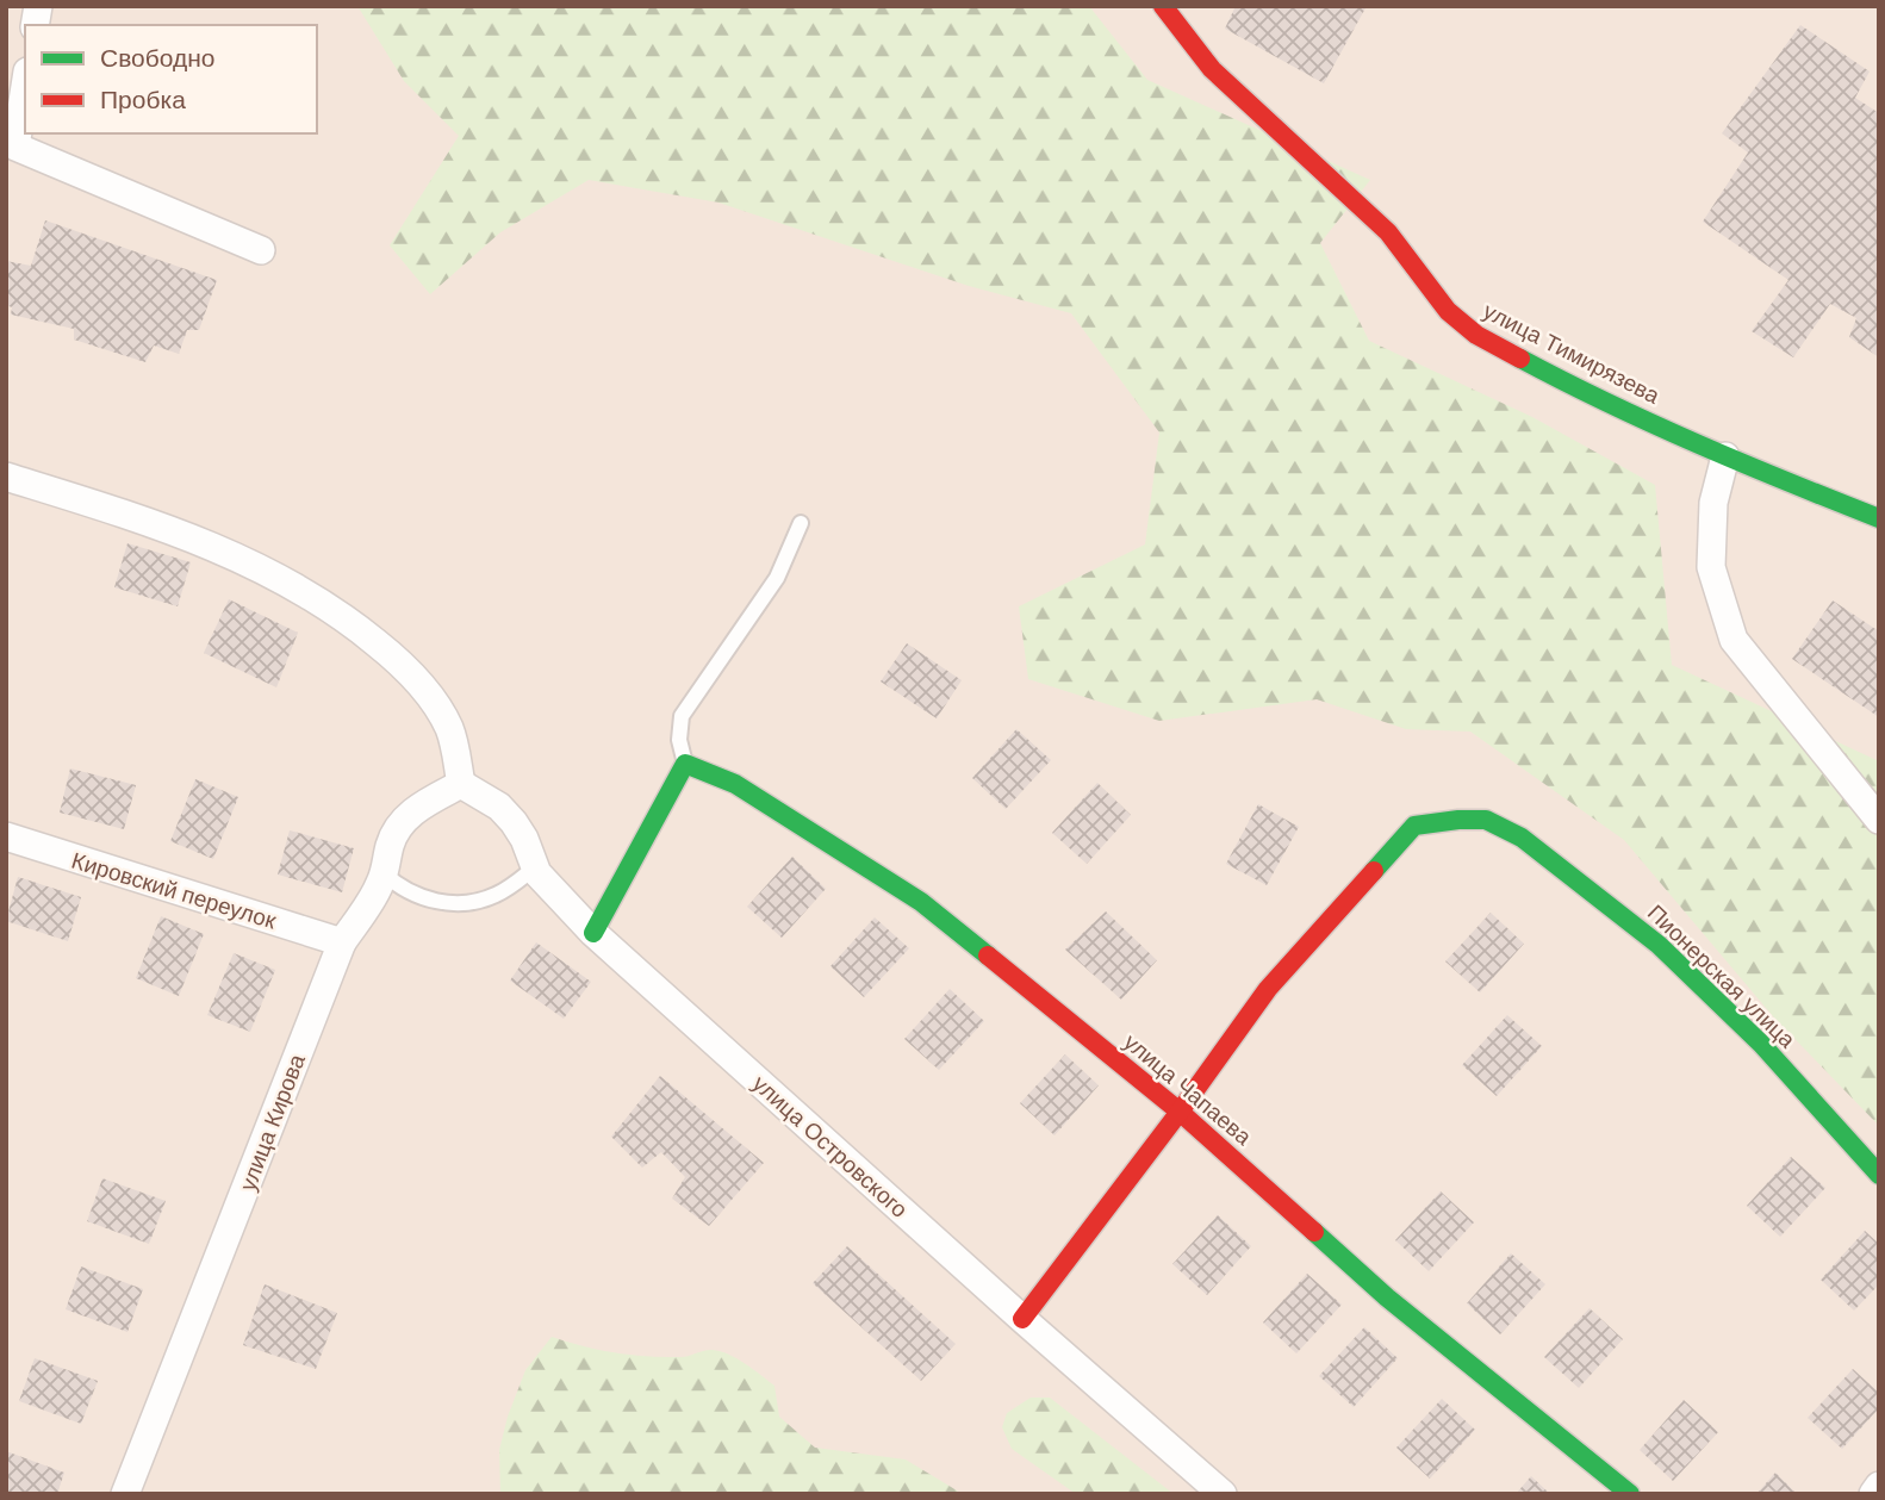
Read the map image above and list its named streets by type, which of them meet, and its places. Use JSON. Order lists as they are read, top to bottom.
{
  "streets": {
    "street": [
      "улица Тимирязева",
      "Кировский переулок",
      "Пионерская улица",
      "улица Чапаева",
      "улица Кирова",
      "улица Островского"
    ]
  },
  "crossings": [
    ["Кировский переулок", "улица Кирова"],
    ["Пионерская улица", "улица Чапаева"],
    ["улица Кирова", "улица Островского"]
  ],
  "legend": ["Свободно", "Пробка"]
}
